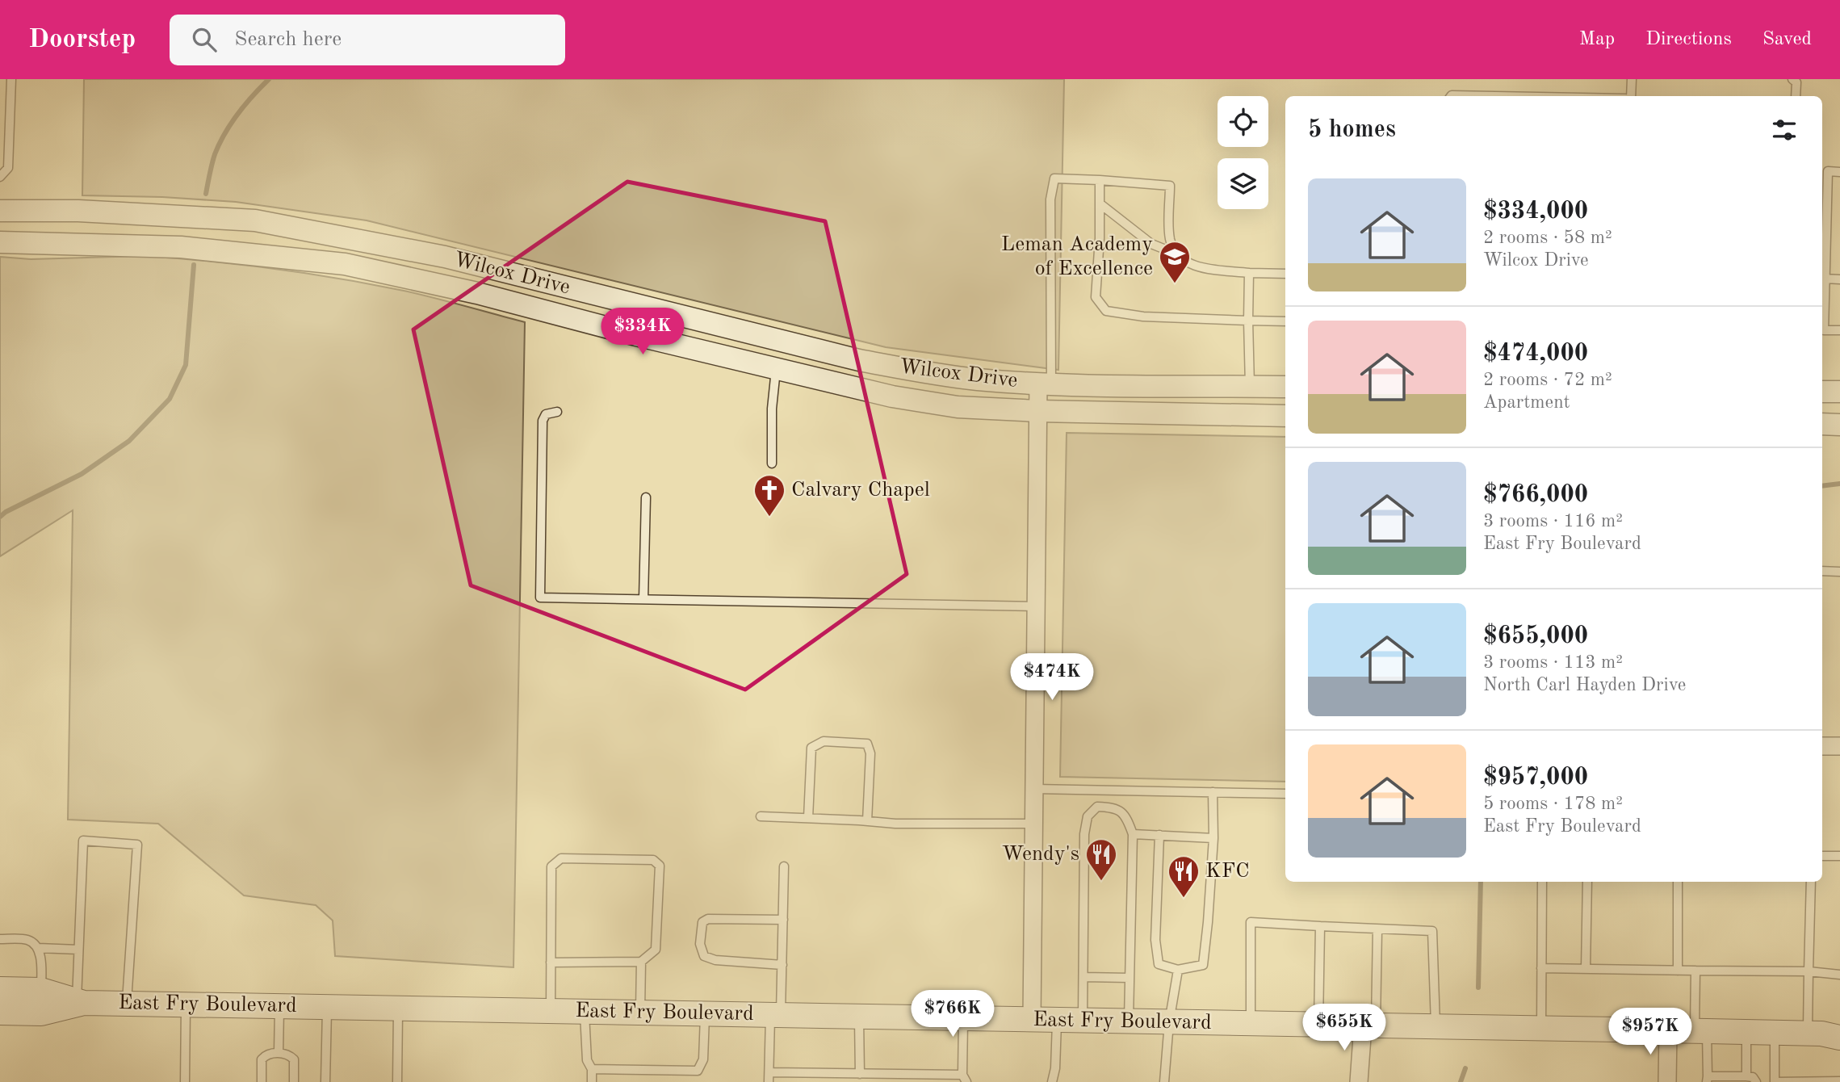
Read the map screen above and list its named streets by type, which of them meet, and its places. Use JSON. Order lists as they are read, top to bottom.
{
  "streets": {
    "main road": ["East Fry Boulevard"],
    "street": ["Wilcox Drive"]
  },
  "places": {
    "school or university": ["Leman Academy of Excellence"],
    "church": ["Calvary Chapel"],
    "restaurant": ["Wendy's", "KFC"]
  },
  "page": {
    "header": "Doorstep",
    "search": "Search here",
    "nav": ["Map", "Directions", "Saved"],
    "heading": "5 homes",
    "list": [
      {
        "name": "$334,000",
        "note": "2 rooms · 58 m² · Wilcox Drive"
      },
      {
        "name": "$474,000",
        "note": "2 rooms · 72 m² · Apartment"
      },
      {
        "name": "$766,000",
        "note": "3 rooms · 116 m² · East Fry Boulevard"
      },
      {
        "name": "$655,000",
        "note": "3 rooms · 113 m² · North Carl Hayden Drive"
      },
      {
        "name": "$957,000",
        "note": "5 rooms · 178 m² · East Fry Boulevard"
      }
    ],
    "price": [
      "$334K",
      "$474K",
      "$766K",
      "$655K",
      "$957K"
    ]
  }
}
